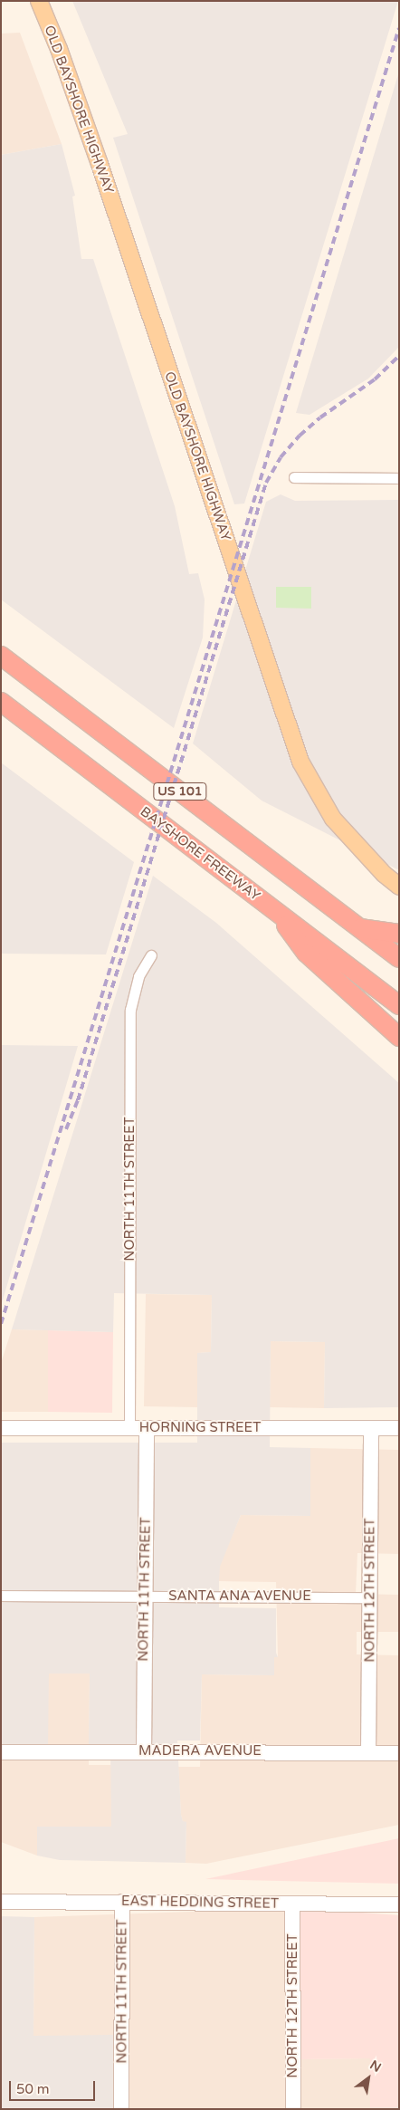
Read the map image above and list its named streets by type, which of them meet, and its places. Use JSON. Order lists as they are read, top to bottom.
{
  "streets": {
    "highway": ["US 101", "BAYSHORE FREEWAY"],
    "main road": ["OLD BAYSHORE HIGHWAY"],
    "street": [
      "NORTH 11TH STREET",
      "HORNING STREET",
      "NORTH 12TH STREET",
      "SANTA ANA AVENUE",
      "MADERA AVENUE",
      "EAST HEDDING STREET"
    ]
  },
  "crossings": [
    ["NORTH 11TH STREET", "HORNING STREET"],
    ["NORTH 11TH STREET", "SANTA ANA AVENUE"],
    ["NORTH 11TH STREET", "MADERA AVENUE"],
    ["NORTH 11TH STREET", "EAST HEDDING STREET"],
    ["HORNING STREET", "NORTH 12TH STREET"],
    ["NORTH 12TH STREET", "SANTA ANA AVENUE"],
    ["NORTH 12TH STREET", "MADERA AVENUE"],
    ["NORTH 12TH STREET", "EAST HEDDING STREET"]
  ],
  "scale_bar": "50 m",
  "north": "top right"
}
